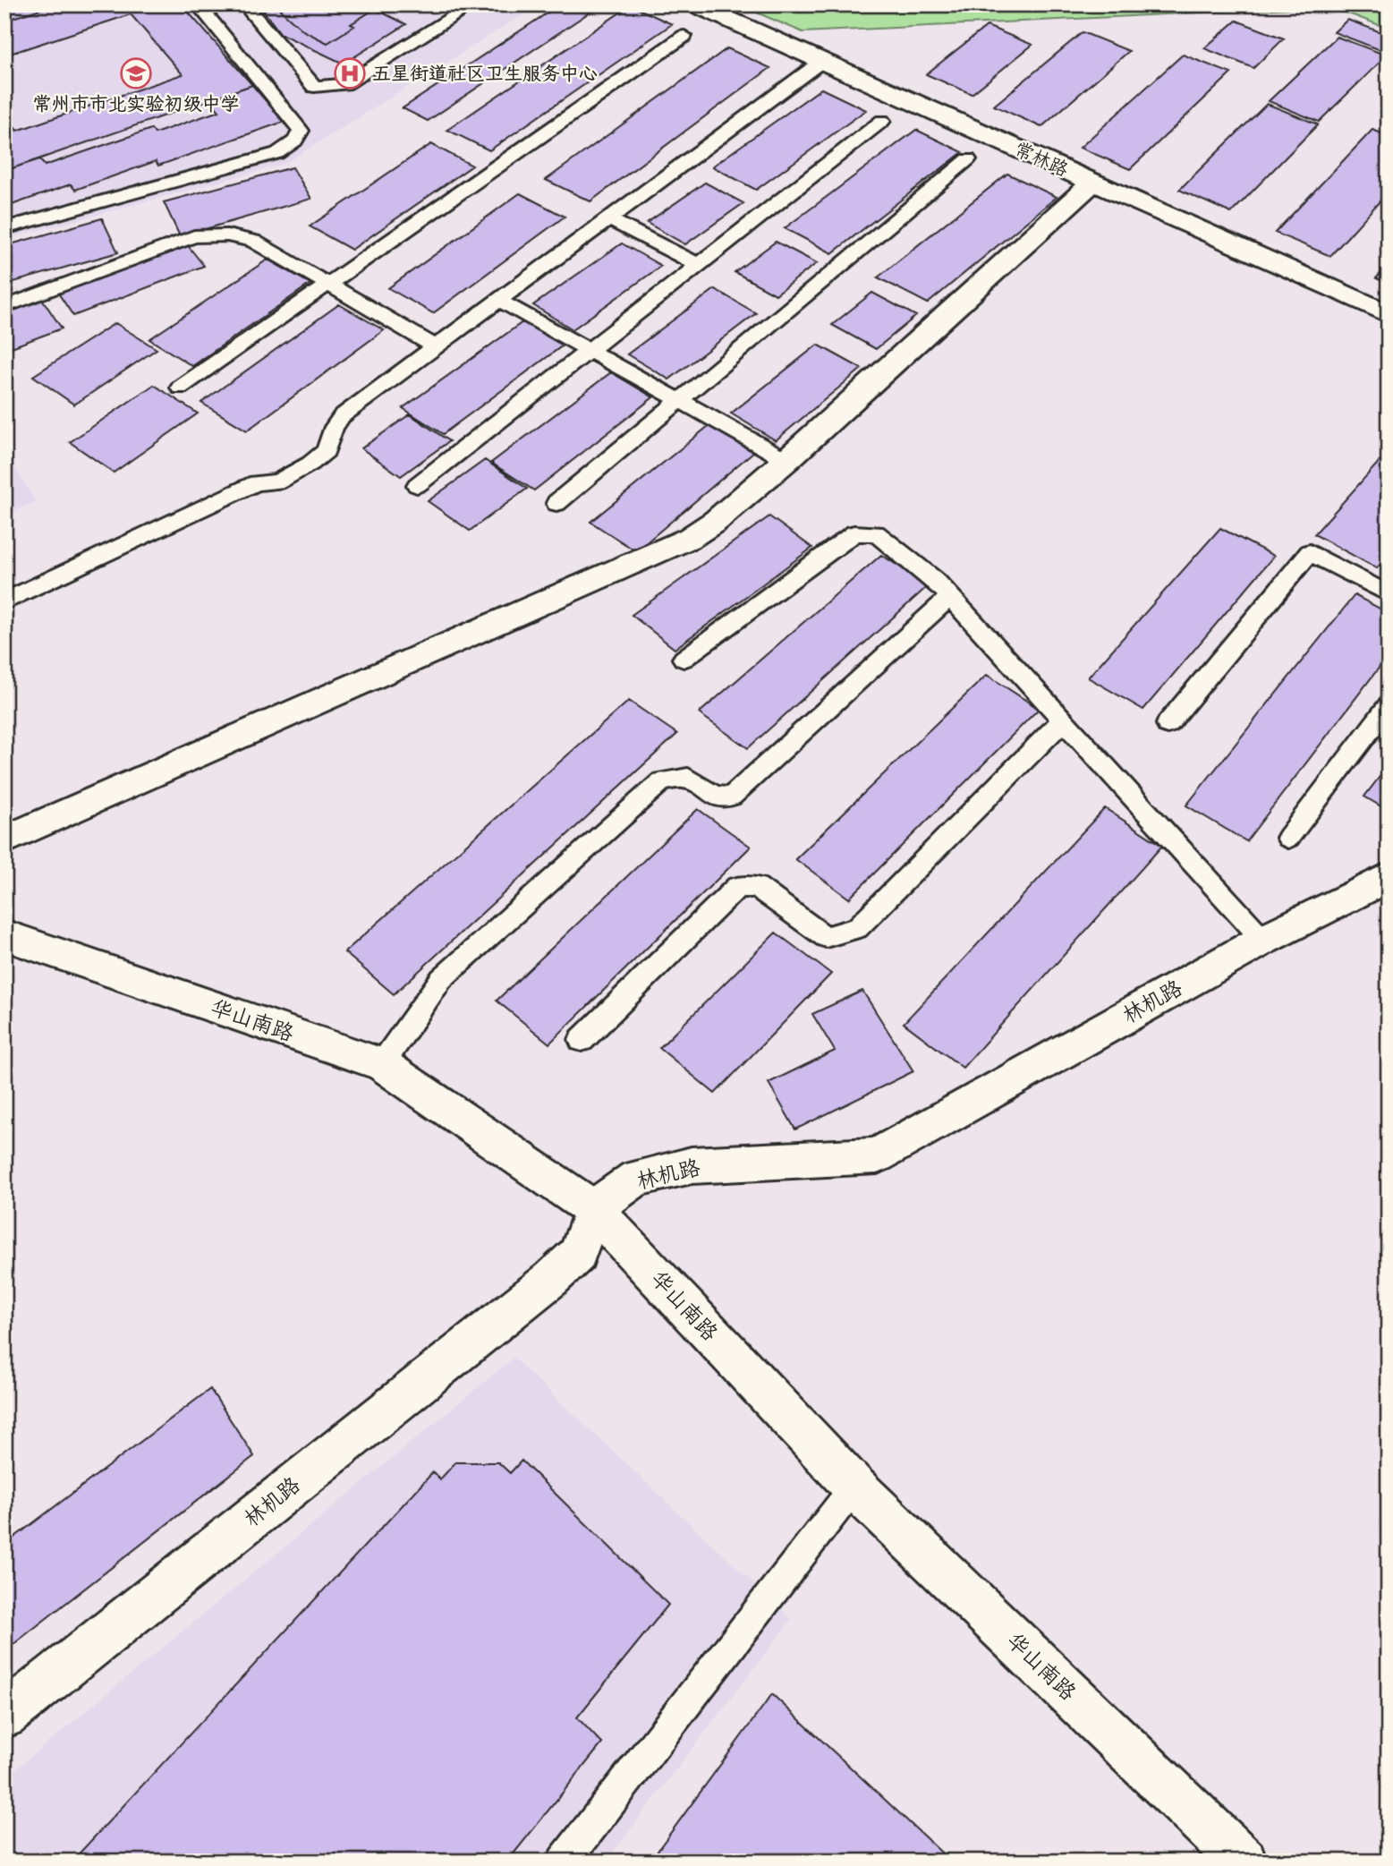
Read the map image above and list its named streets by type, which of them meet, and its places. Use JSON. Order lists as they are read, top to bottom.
{
  "streets": {
    "street": ["常林路", "林机路", "华山南路"]
  },
  "crossings": [
    ["林机路", "华山南路"]
  ],
  "places": {
    "school or university": ["常州市市北实验初级中学"],
    "hospital": ["五星街道社区卫生服务中心"]
  }
}
